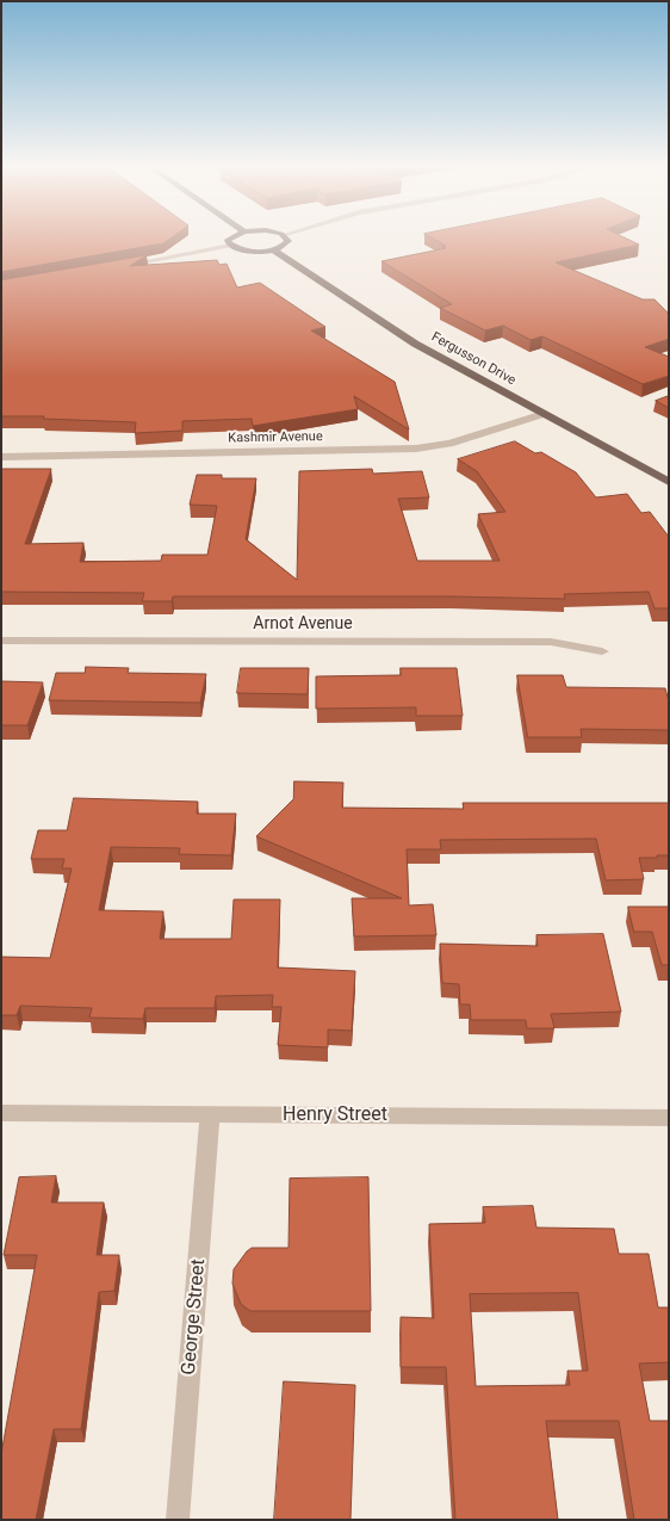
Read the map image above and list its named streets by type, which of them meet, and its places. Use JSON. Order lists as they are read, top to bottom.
{
  "streets": {
    "main road": ["Fergusson Drive"],
    "street": [
      "Kashmir Avenue",
      "Arnot Avenue",
      "Henry Street",
      "George Street"
    ]
  },
  "crossings": [
    ["Fergusson Drive", "Kashmir Avenue"],
    ["Henry Street", "George Street"]
  ]
}
